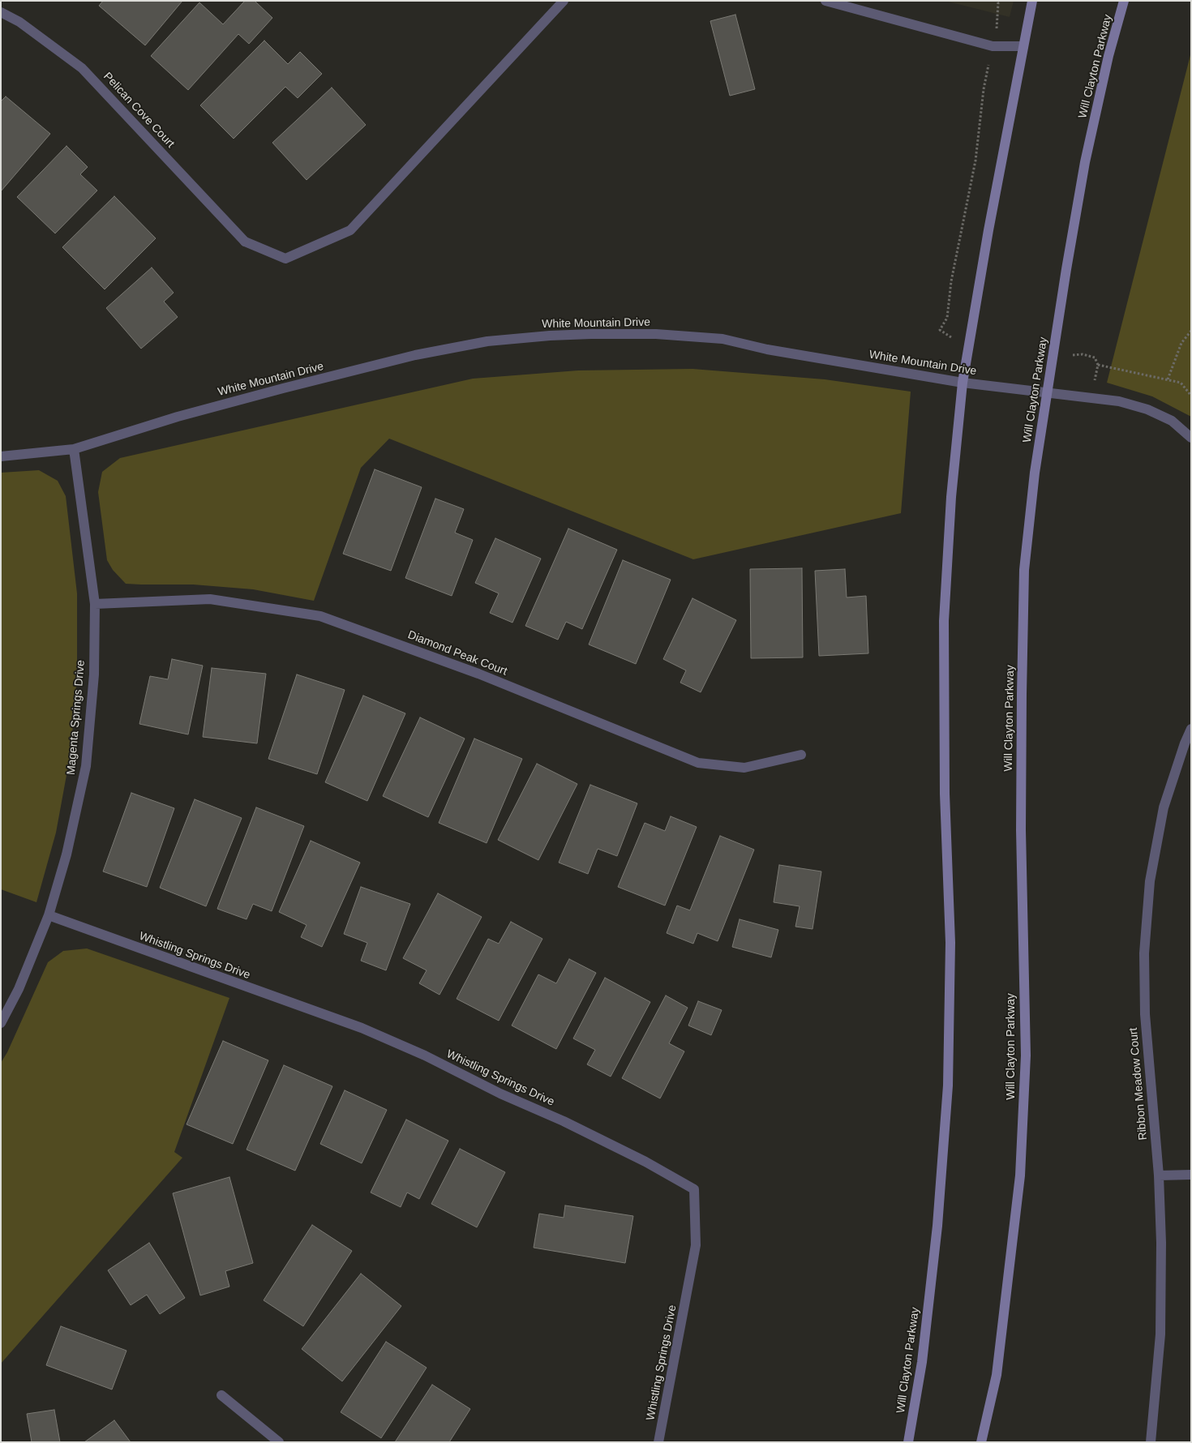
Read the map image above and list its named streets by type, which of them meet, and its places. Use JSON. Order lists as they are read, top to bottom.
{
  "streets": {
    "main road": ["Will Clayton Parkway"],
    "street": [
      "Pelican Cove Court",
      "White Mountain Drive",
      "Diamond Peak Court",
      "Magenta Springs Drive",
      "Whistling Springs Drive",
      "Ribbon Meadow Court"
    ]
  },
  "crossings": [
    ["Will Clayton Parkway", "White Mountain Drive"],
    ["White Mountain Drive", "Magenta Springs Drive"],
    ["Diamond Peak Court", "Magenta Springs Drive"],
    ["Magenta Springs Drive", "Whistling Springs Drive"]
  ]
}
